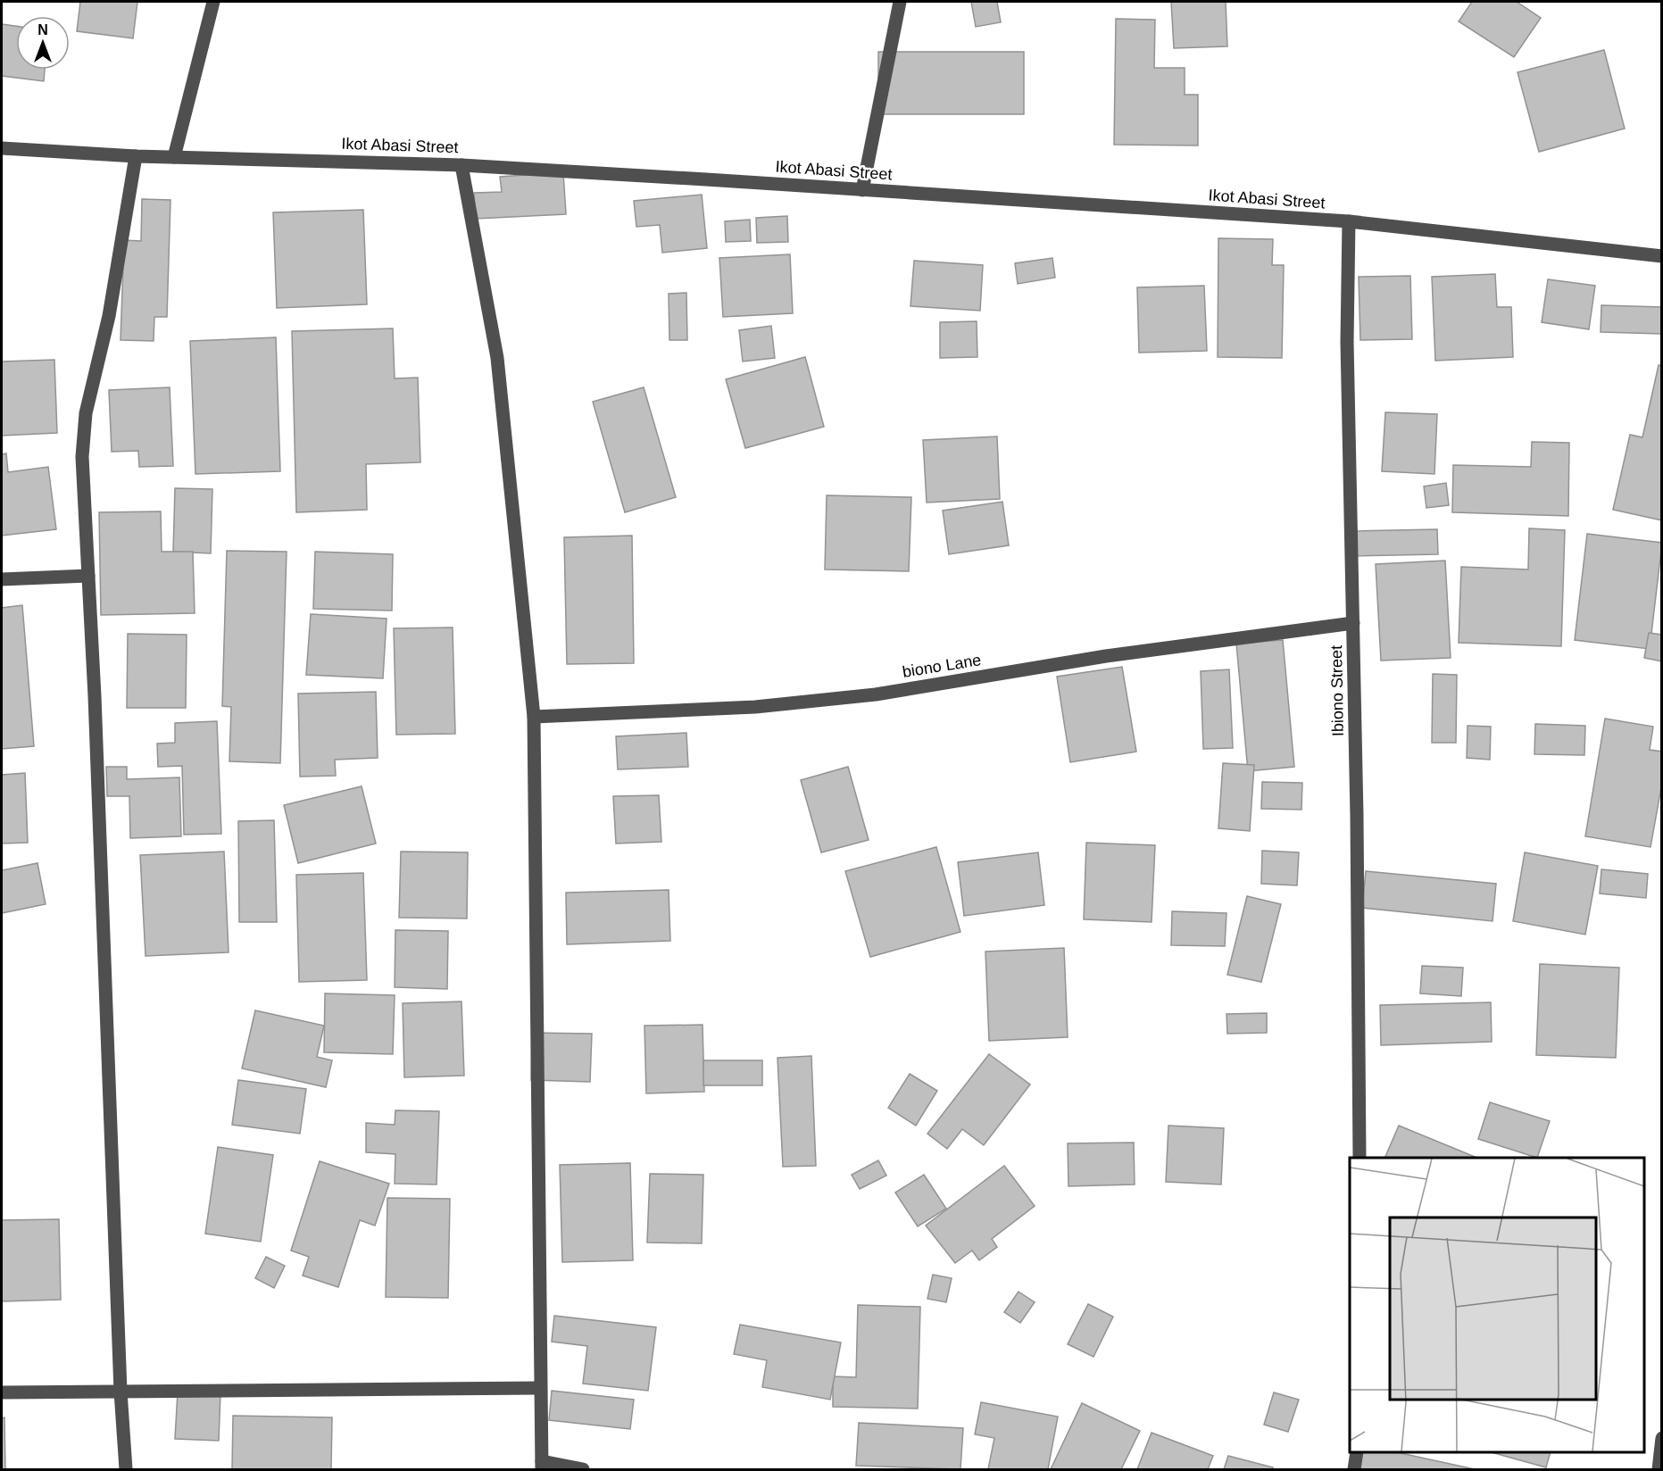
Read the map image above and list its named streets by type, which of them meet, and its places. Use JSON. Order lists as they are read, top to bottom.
{
  "streets": {
    "street": ["Ikot Abasi Street", "biono Lane", "Ibiono Street"]
  },
  "crossings": [
    ["Ikot Abasi Street", "Ibiono Street"],
    ["biono Lane", "Ibiono Street"]
  ],
  "north": "top"
}
